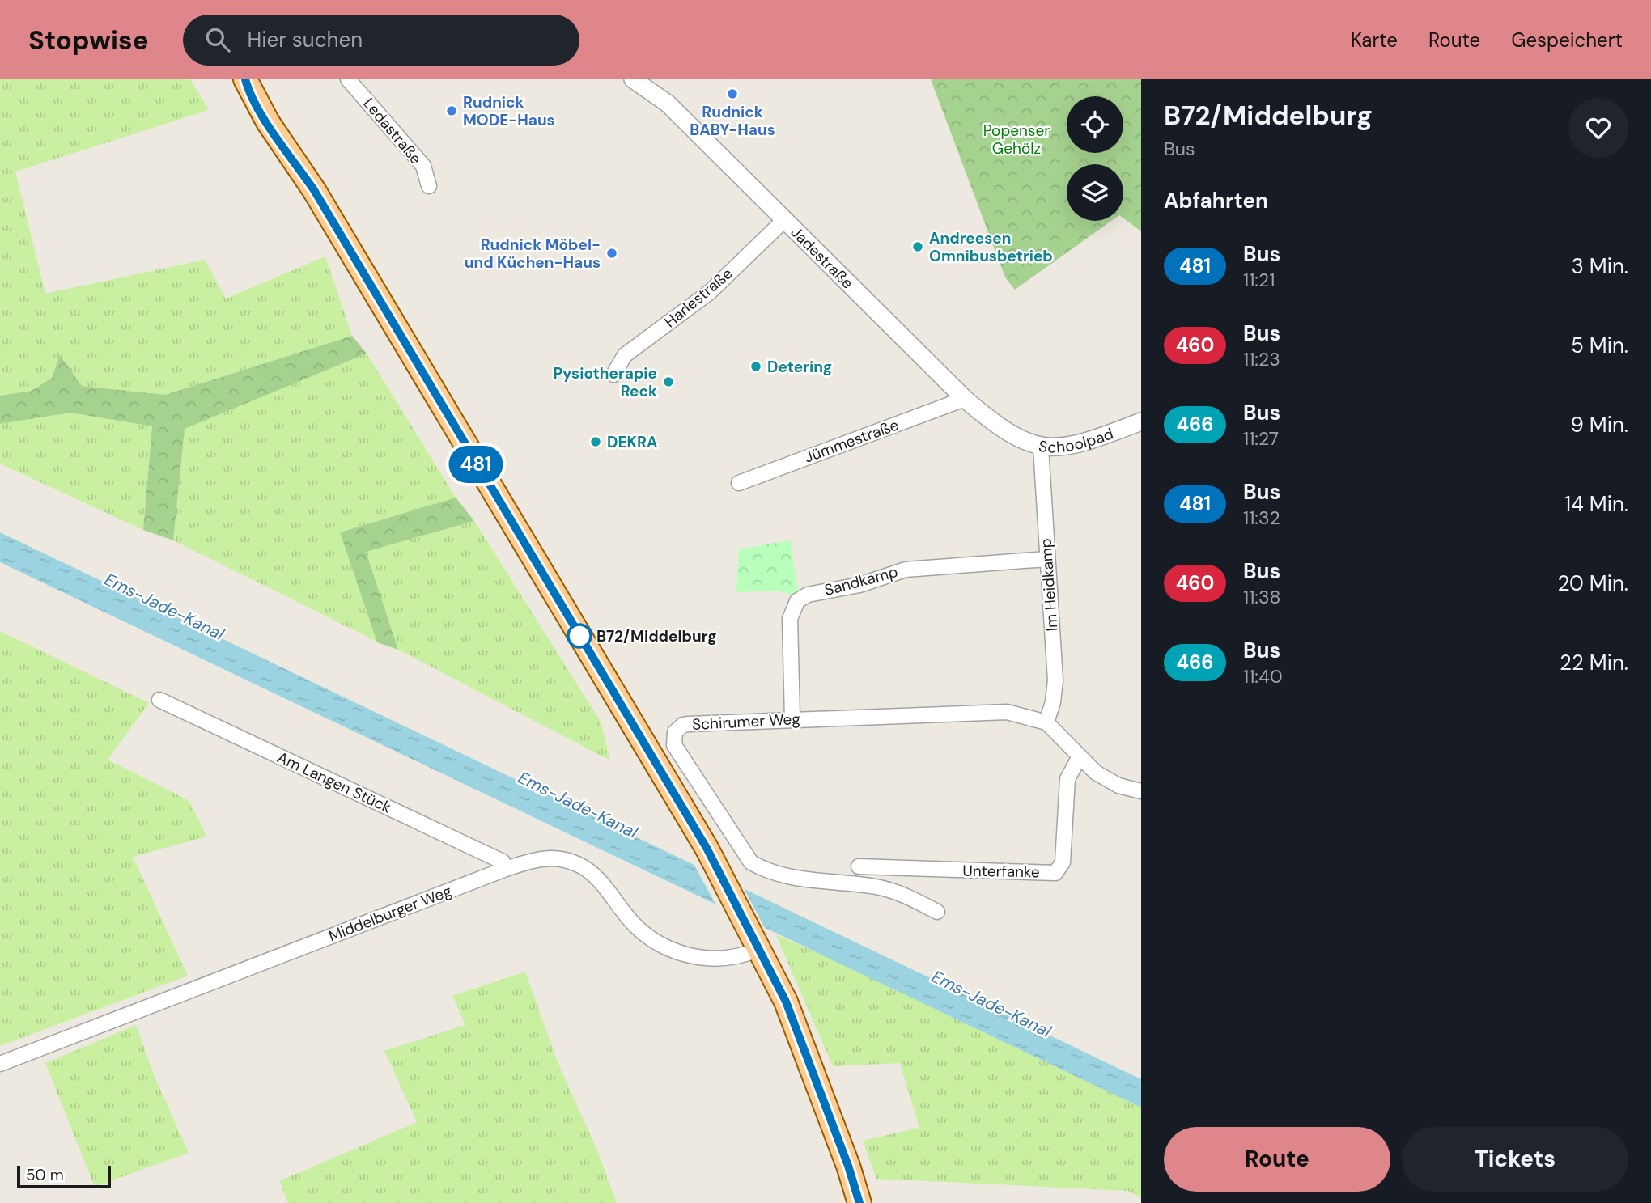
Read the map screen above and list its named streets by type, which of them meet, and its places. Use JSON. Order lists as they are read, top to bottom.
{
  "streets": {
    "street": [
      "Ledastraße",
      "Jadestraße",
      "Harlestraße",
      "Schoolpad",
      "Jümmestraße",
      "Sandkamp",
      "Im Heidkamp",
      "Schirumer Weg",
      "Am Langen Stück",
      "Unterfanke",
      "Middelburger Weg"
    ]
  },
  "crossings": [
    ["Jadestraße", "Harlestraße"],
    ["Jadestraße", "Schoolpad"],
    ["Jadestraße", "Jümmestraße"],
    ["Schoolpad", "Im Heidkamp"],
    ["Sandkamp", "Im Heidkamp"],
    ["Sandkamp", "Schirumer Weg"],
    ["Im Heidkamp", "Schirumer Weg"],
    ["Am Langen Stück", "Middelburger Weg"]
  ],
  "water": ["Ems-Jade-Kanal"],
  "parks": ["Popenser Gehölz"],
  "places": [
    "Rudnick BABY-Haus",
    "Rudnick MODE-Haus",
    "Andreesen Omnibusbetrieb",
    "Rudnick Möbel- und Küchen-Haus",
    "Detering",
    "Pysiotherapie Reck",
    "DEKRA",
    "B72/Middelburg"
  ],
  "lines": ["bus line 481"],
  "scale_bar": "50 m",
  "page": {
    "header": "Stopwise",
    "search": "Hier suchen",
    "nav": ["Karte", "Route", "Gespeichert"],
    "on_map": "481",
    "heading": [
      ["B72/Middelburg", "Bus"],
      "Abfahrten"
    ],
    "list": [
      {
        "mark": "481",
        "name": "Bus",
        "note": "11:21",
        "value": "3 Min."
      },
      {
        "mark": "460",
        "name": "Bus",
        "note": "11:23",
        "value": "5 Min."
      },
      {
        "mark": "466",
        "name": "Bus",
        "note": "11:27",
        "value": "9 Min."
      },
      {
        "mark": "481",
        "name": "Bus",
        "note": "11:32",
        "value": "14 Min."
      },
      {
        "mark": "460",
        "name": "Bus",
        "note": "11:38",
        "value": "20 Min."
      },
      {
        "mark": "466",
        "name": "Bus",
        "note": "11:40",
        "value": "22 Min."
      }
    ],
    "buttons": ["Route", "Tickets"],
    "scale": "50 m"
  }
}
